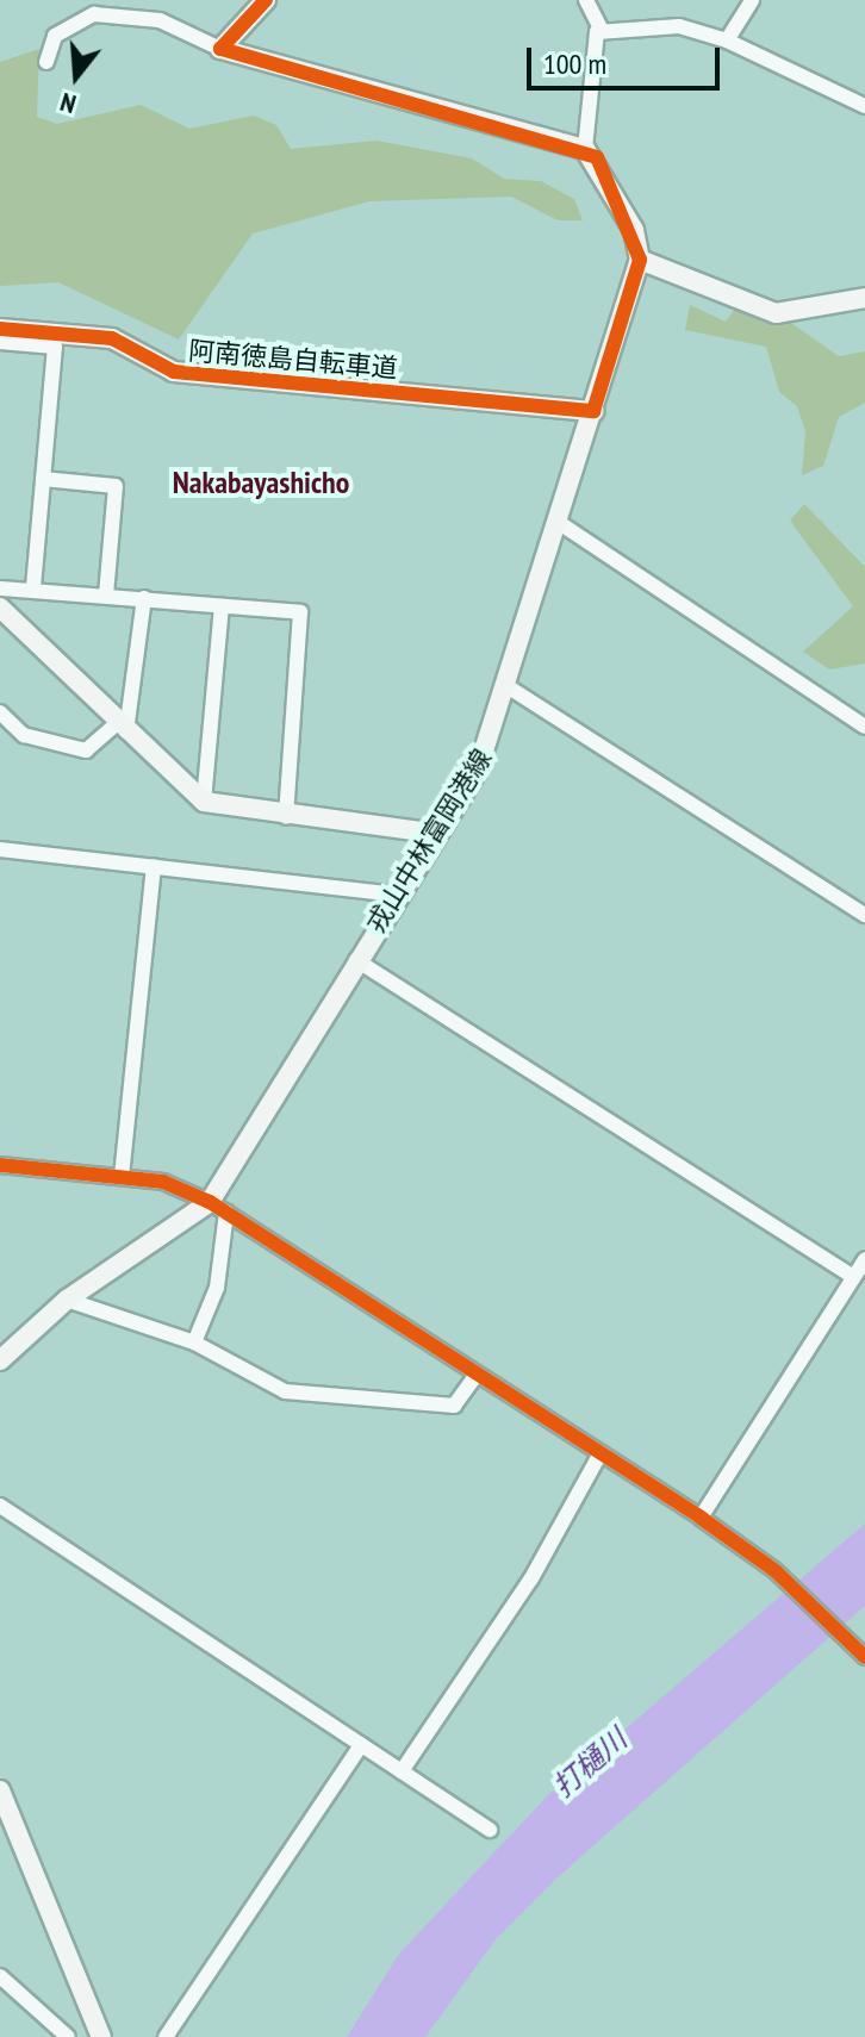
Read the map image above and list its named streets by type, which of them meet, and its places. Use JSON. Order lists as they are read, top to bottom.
{
  "streets": {
    "main road": ["阿南徳島自転車道", "戎山中林富岡港線"]
  },
  "crossings": [
    ["阿南徳島自転車道", "戎山中林富岡港線"]
  ],
  "districts": ["Nakabayashicho"],
  "water": ["打樋川"],
  "scale_bar": "100 m",
  "north": "bottom"
}
